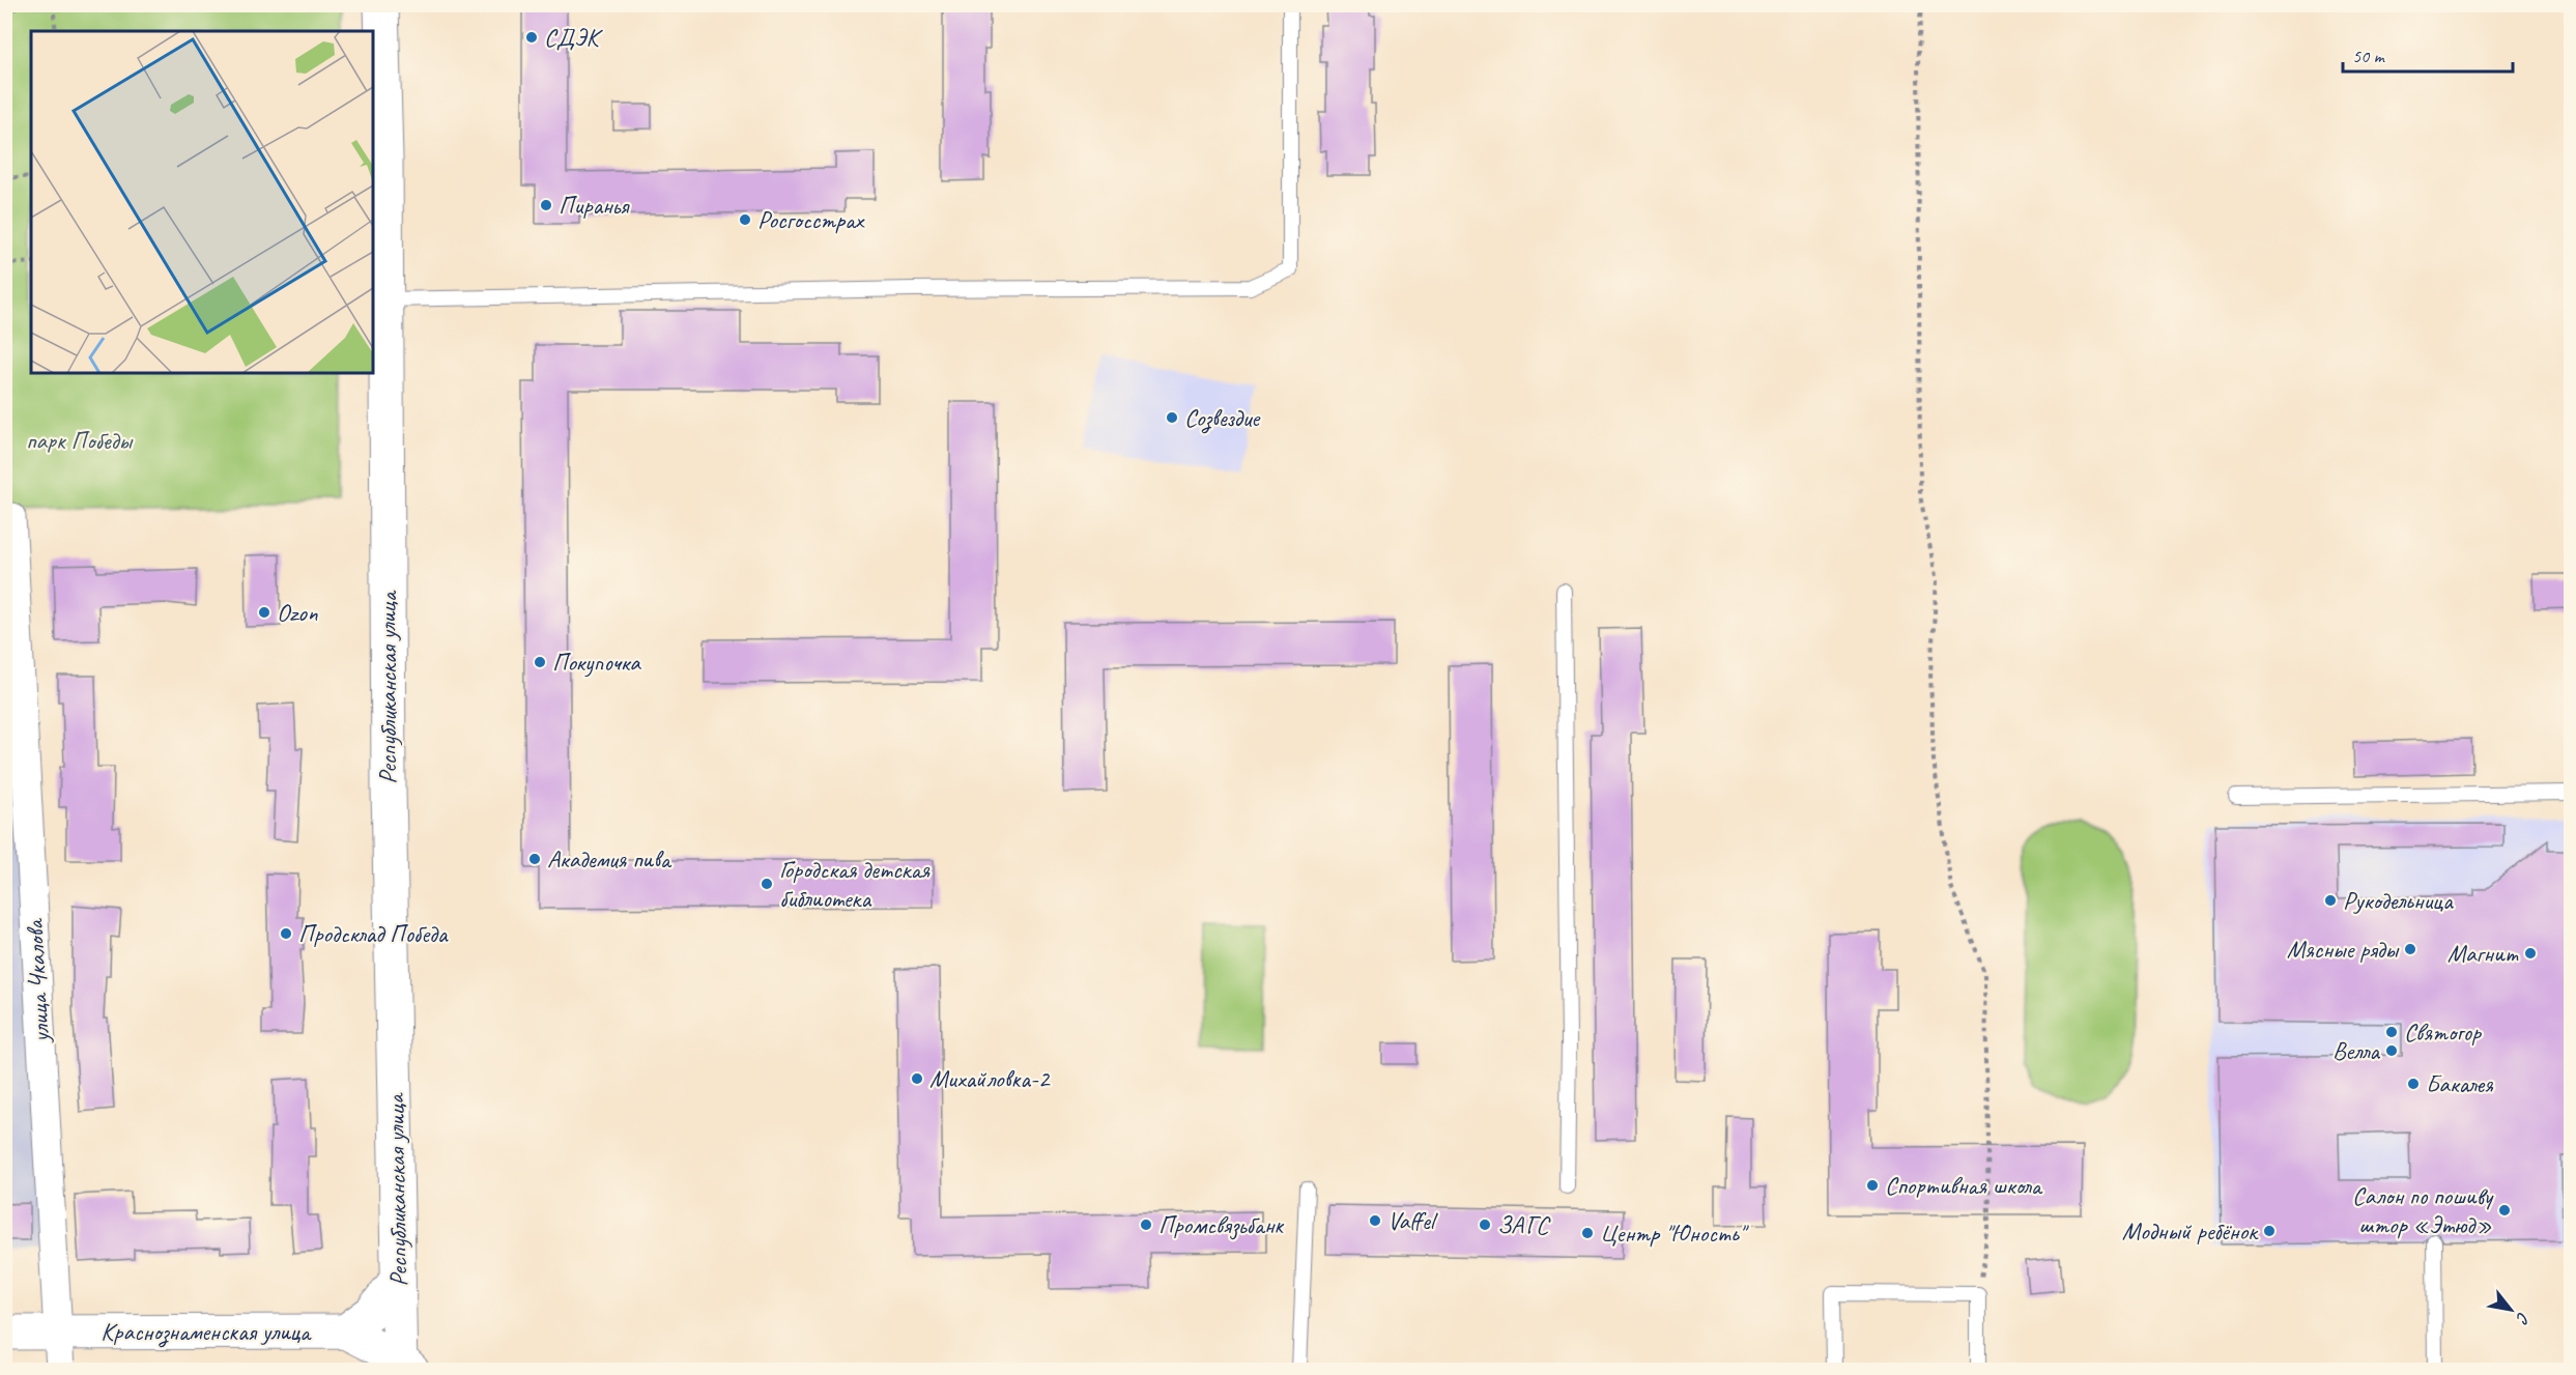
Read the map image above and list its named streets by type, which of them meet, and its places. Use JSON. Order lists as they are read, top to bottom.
{
  "streets": {
    "street": ["Республиканская улица", "улица Чкалова", "Краснознаменская улица"]
  },
  "crossings": [
    ["Республиканская улица", "Краснознаменская улица"],
    ["улица Чкалова", "Краснознаменская улица"]
  ],
  "parks": ["парк Победы"],
  "places": [
    "СДЭК",
    "Пиранья",
    "Росгосстрах",
    "Созвездие",
    "Ozon",
    "Покупочка",
    "Академия пива",
    "Городская детская библиотека",
    "Рукодельница",
    "Продсклад Победа",
    "Мясные ряды",
    "Магнит",
    "Святогор",
    "Велла",
    "Михайловка-2",
    "Бакалея",
    "Спортивная школа",
    "Салон по пошиву штор «Этюд»",
    "Vaffel",
    "Промсвязьбанк",
    "ЗАГС",
    "Модный ребёнок",
    "Центр \"Юность\""
  ],
  "scale_bar": "50 m",
  "north": "bottom right"
}
